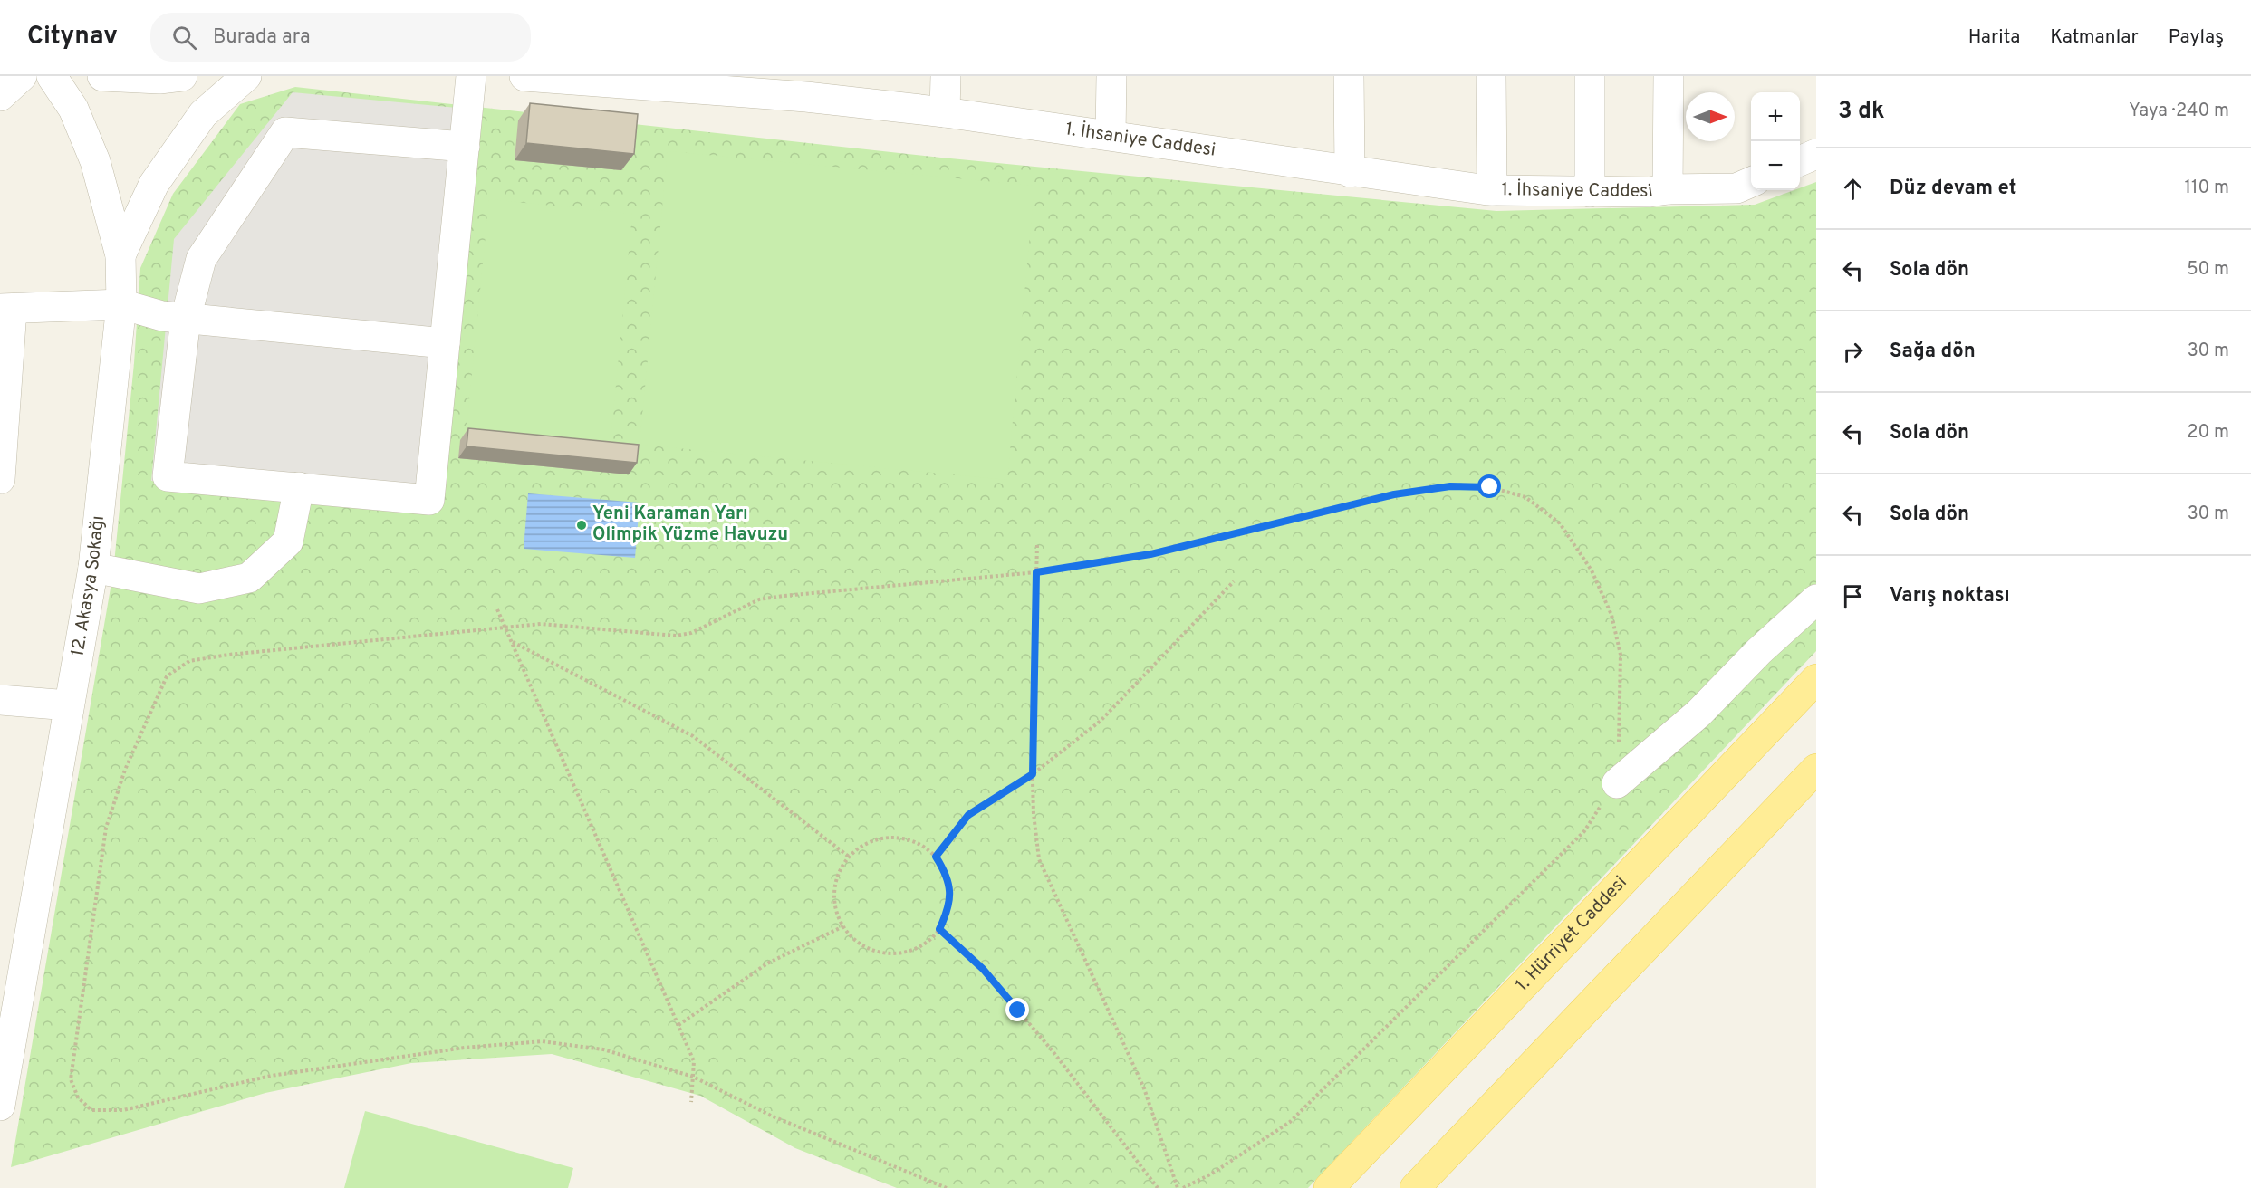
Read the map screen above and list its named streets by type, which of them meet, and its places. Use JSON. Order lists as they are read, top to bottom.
{
  "streets": {
    "main road": ["1. Hürriyet Caddesi"],
    "street": ["1. İhsaniye Caddesi", "12. Akasya Sokağı"]
  },
  "places": ["Yeni Karaman Yarı Olimpik Yüzme Havuzu"],
  "north": "right",
  "page": {
    "header": "Citynav",
    "search": "Burada ara",
    "nav": ["Harita", "Katmanlar", "Paylaş"],
    "heading": ["3 dk", "Yaya · 240 m"],
    "map_buttons": ["+", "−"],
    "list": [
      ["Düz devam et", "110 m"],
      ["Sola dön", "50 m"],
      ["Sağa dön", "30 m"],
      ["Sola dön", "20 m"],
      ["Sola dön", "30 m"],
      "Varış noktası"
    ]
  }
}
